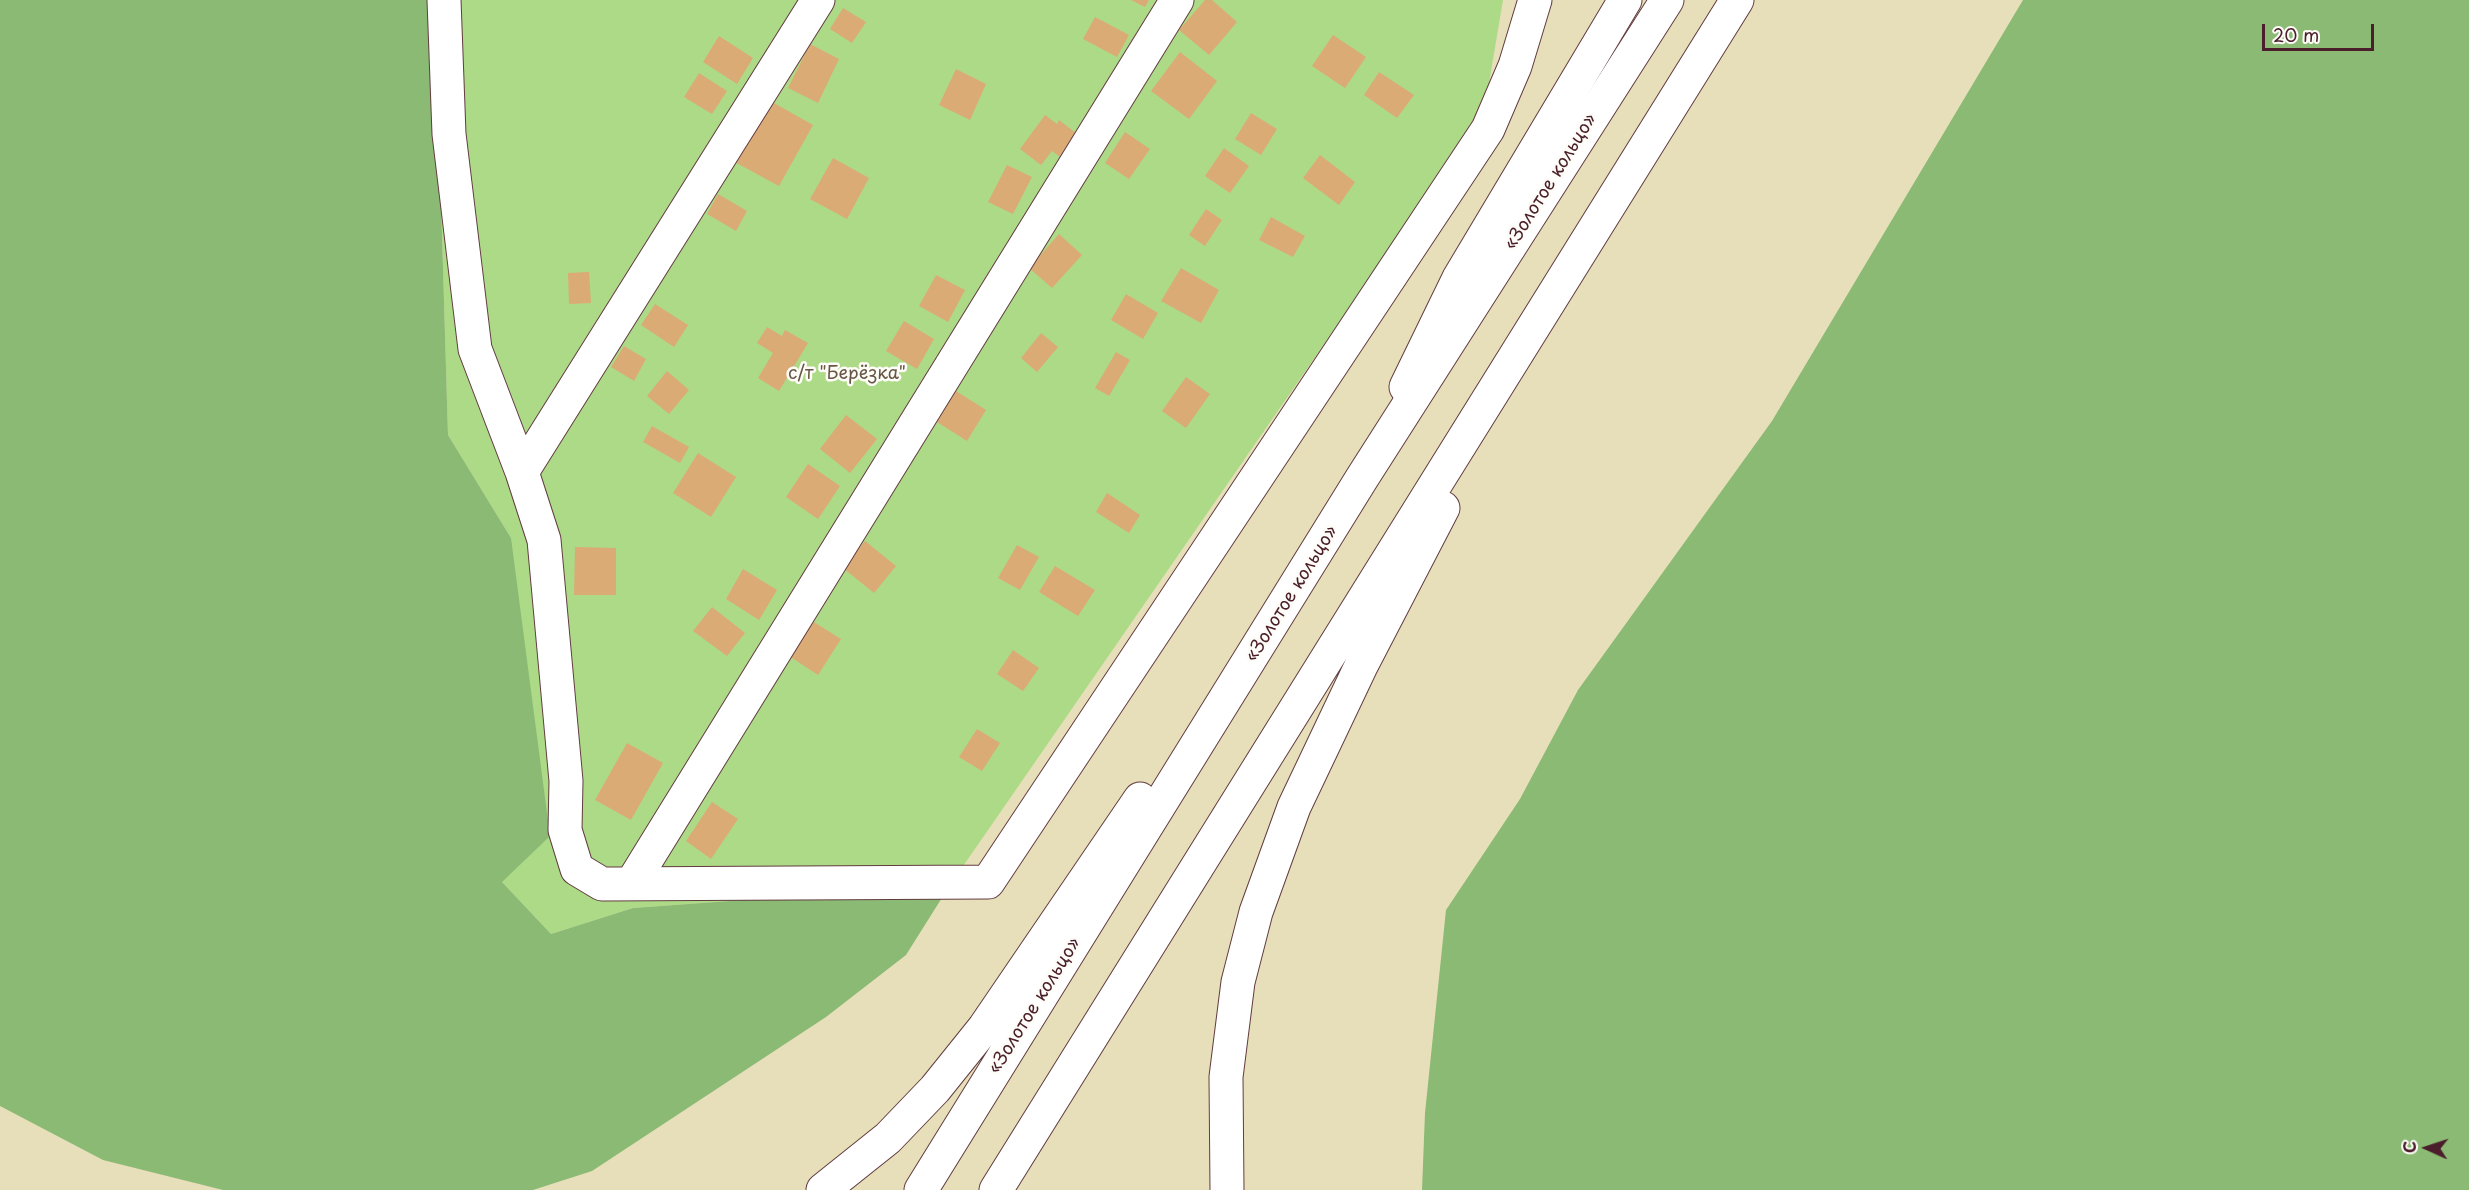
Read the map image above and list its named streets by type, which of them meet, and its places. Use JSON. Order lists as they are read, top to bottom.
{
  "streets": {
    "main road": ["«Золотое кольцо»"]
  },
  "parks": ["c/т \"Берёзка\""],
  "scale_bar": "20 m",
  "north": "left"
}
